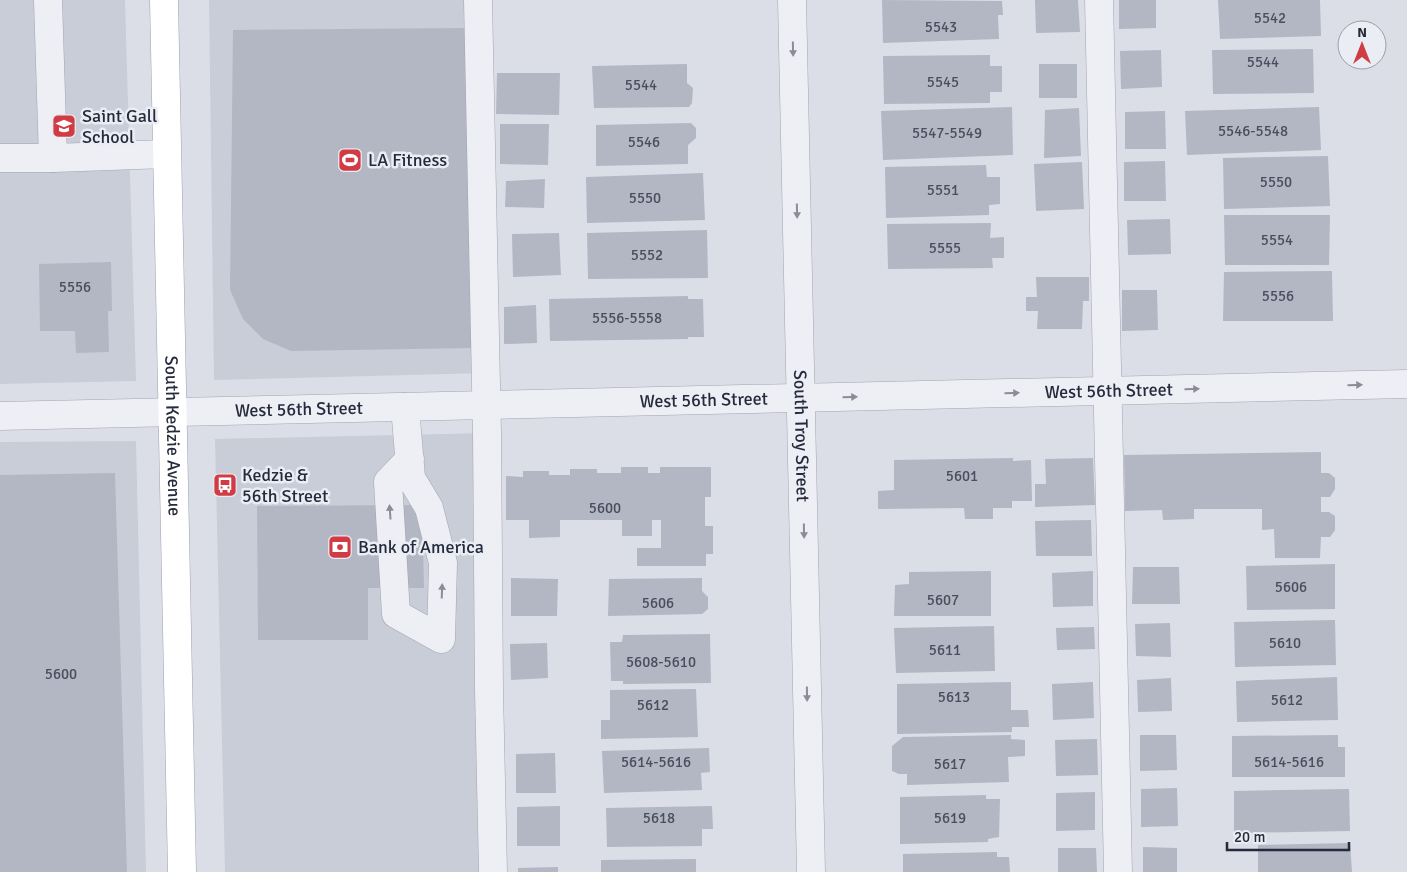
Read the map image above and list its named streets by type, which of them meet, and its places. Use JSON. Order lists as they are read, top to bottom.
{
  "streets": {
    "main road": ["South Kedzie Avenue"],
    "street": ["West 56th Street", "South Troy Street"]
  },
  "crossings": [
    ["West 56th Street", "South Kedzie Avenue"],
    ["West 56th Street", "South Troy Street"]
  ],
  "one_way": ["West 56th Street", "South Troy Street"],
  "places": {
    "school or university": ["Saint Gall School"],
    "sports": ["LA Fitness"],
    "bus stop": ["Kedzie & 56th Street"],
    "bank": ["Bank of America"]
  },
  "house_numbers": [
    "5542",
    "5543",
    "5544",
    "5545",
    "5544",
    "5546-5548",
    "5547-5549",
    "5546",
    "5550",
    "5551",
    "5550",
    "5554",
    "5555",
    "5552",
    "5556",
    "5556",
    "5556-5558",
    "5601",
    "5600",
    "5606",
    "5607",
    "5606",
    "5610",
    "5611",
    "5608-5610",
    "5600",
    "5613",
    "5612",
    "5612",
    "5614-5616",
    "5614-5616",
    "5617",
    "5618",
    "5619"
  ],
  "scale_bar": "20 m",
  "north": "top"
}
